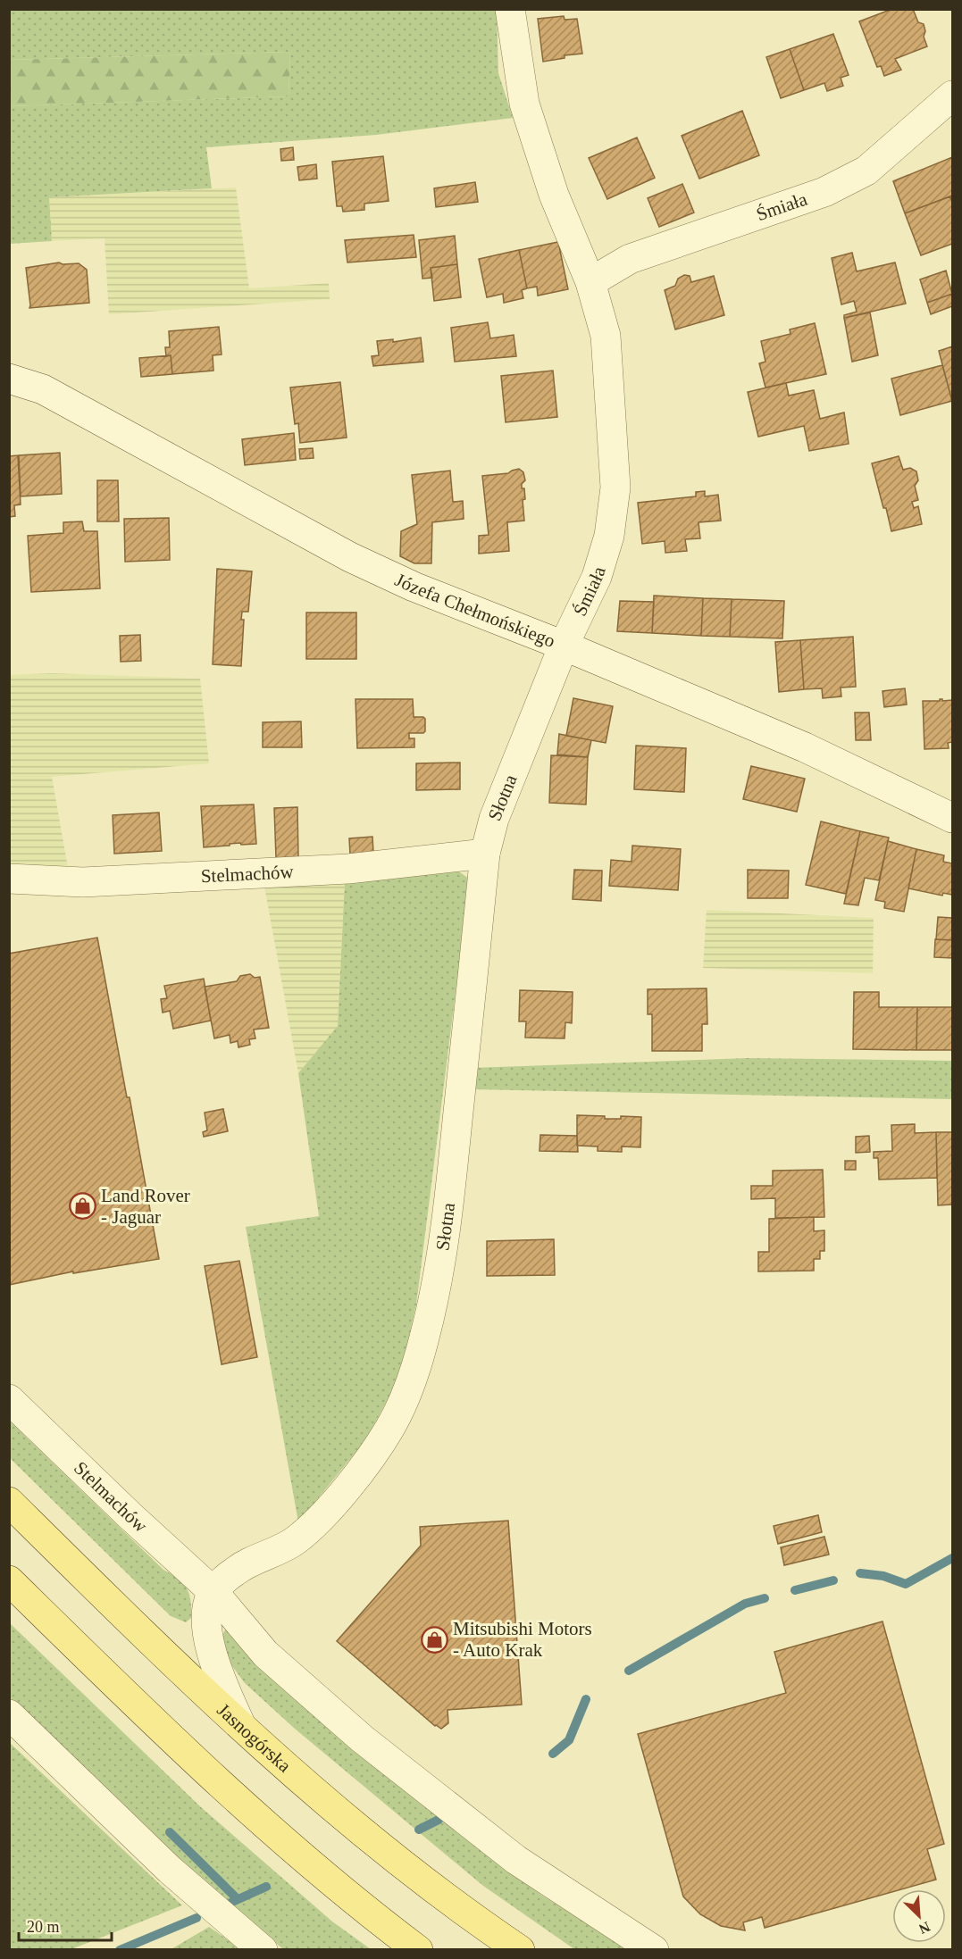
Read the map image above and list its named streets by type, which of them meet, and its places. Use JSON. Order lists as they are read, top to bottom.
{
  "streets": {
    "main road": ["Jasnogórska"],
    "street": [
      "Śmiała",
      "Józefa Chełmońskiego",
      "Słotna",
      "Stelmachów"
    ]
  },
  "crossings": [
    ["Śmiała", "Józefa Chełmońskiego"],
    ["Śmiała", "Słotna"],
    ["Józefa Chełmońskiego", "Słotna"],
    ["Słotna", "Stelmachów"]
  ],
  "places": {
    "shop": ["Land Rover - Jaguar", "Mitsubishi Motors - Auto Krak"]
  },
  "scale_bar": "20 m",
  "north": "bottom right"
}
